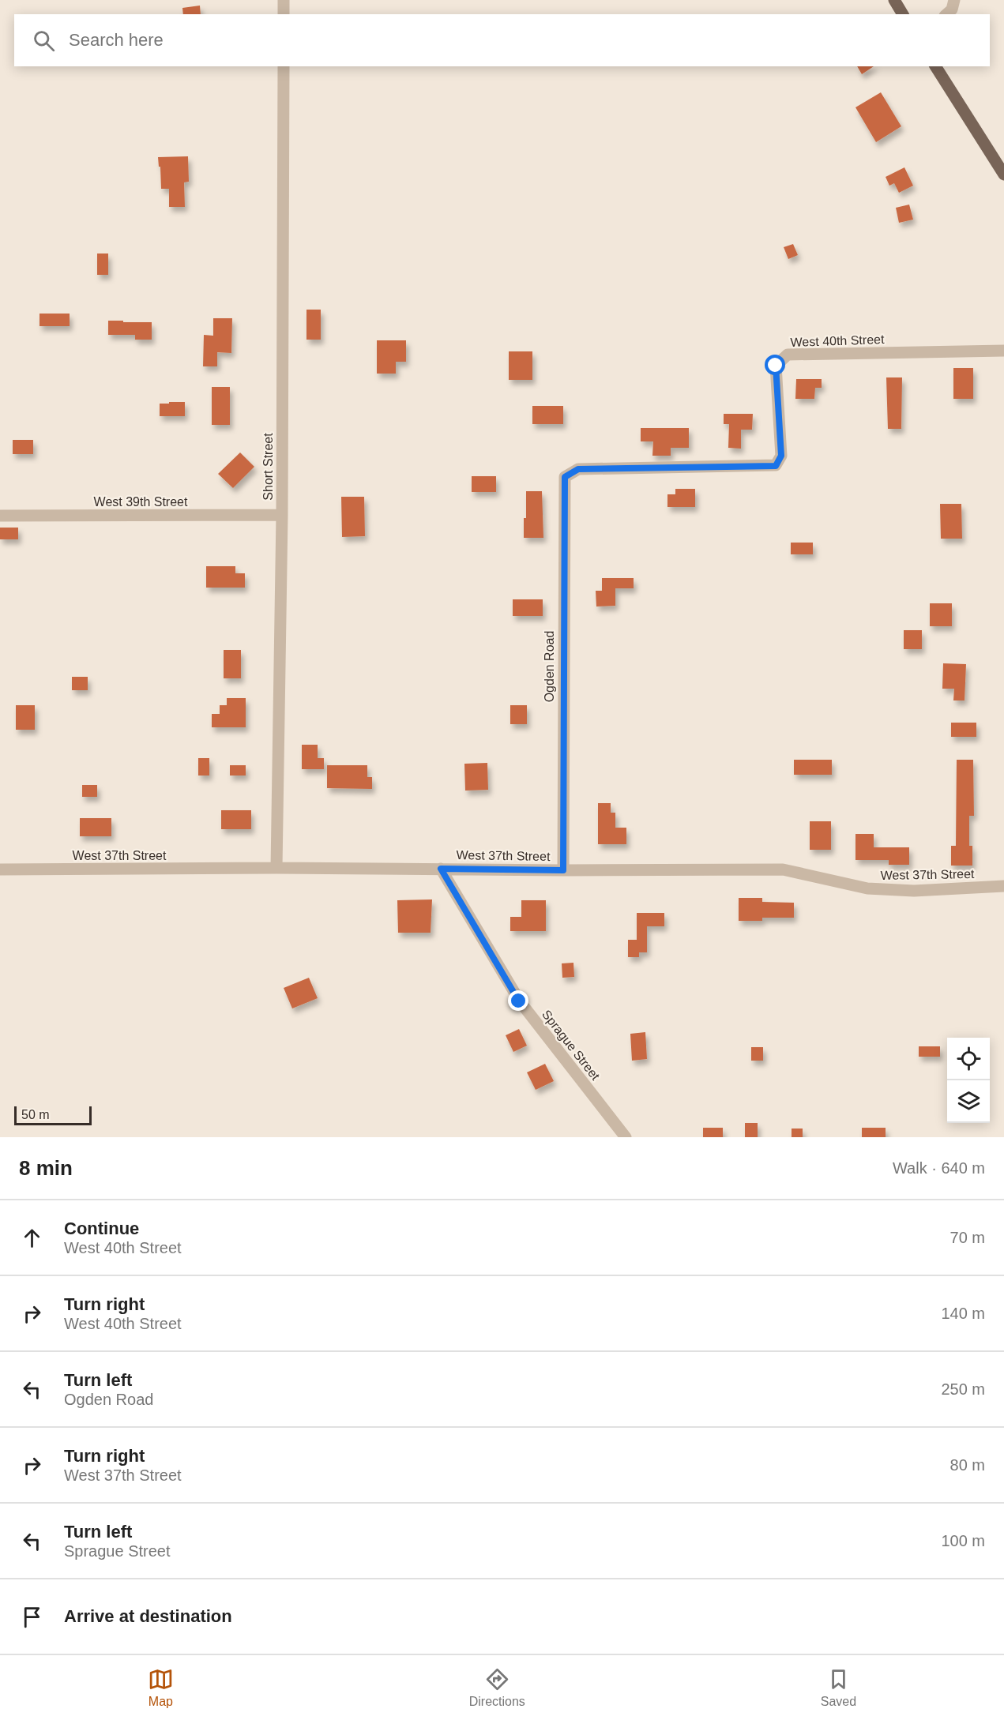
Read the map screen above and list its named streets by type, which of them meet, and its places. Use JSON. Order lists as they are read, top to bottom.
{
  "streets": {
    "street": [
      "West 40th Street",
      "Short Street",
      "West 39th Street",
      "Ogden Road",
      "West 37th Street",
      "Sprague Street"
    ]
  },
  "crossings": [
    ["West 40th Street", "Ogden Road"],
    ["Short Street", "West 39th Street"],
    ["Short Street", "West 37th Street"],
    ["Ogden Road", "West 37th Street"],
    ["West 37th Street", "Sprague Street"]
  ],
  "scale_bar": "50 m",
  "page": {
    "search": "Search here",
    "scale": "50 m",
    "heading": ["8 min", "Walk · 640 m"],
    "list": [
      ["Continue", "West 40th Street", "70 m"],
      ["Turn right", "West 40th Street", "140 m"],
      ["Turn left", "Ogden Road", "250 m"],
      ["Turn right", "West 37th Street", "80 m"],
      ["Turn left", "Sprague Street", "100 m"],
      "Arrive at destination"
    ],
    "nav": ["Map", "Directions", "Saved"]
  }
}
